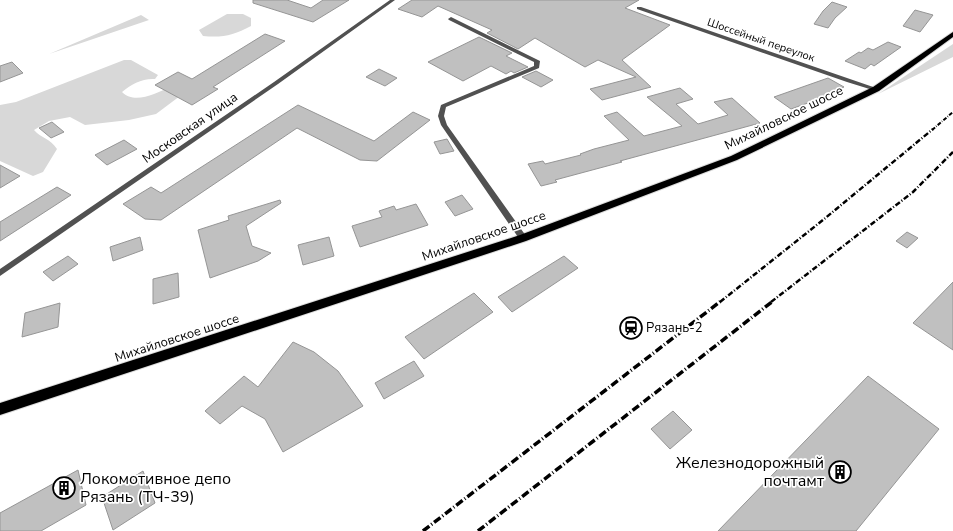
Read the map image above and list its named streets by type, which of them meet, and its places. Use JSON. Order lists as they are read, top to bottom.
{
  "streets": {
    "main road": ["Михайловское шоссе"],
    "street": ["Шоссейный переулок", "Московская улица"]
  },
  "crossings": [
    ["Шоссейный переулок", "Михайловское шоссе"]
  ],
  "places": {
    "station": ["Рязань-2"],
    "building": ["Железнодорожный почтамт", "Локомотивное депо Рязань (ТЧ-39)"]
  }
}
